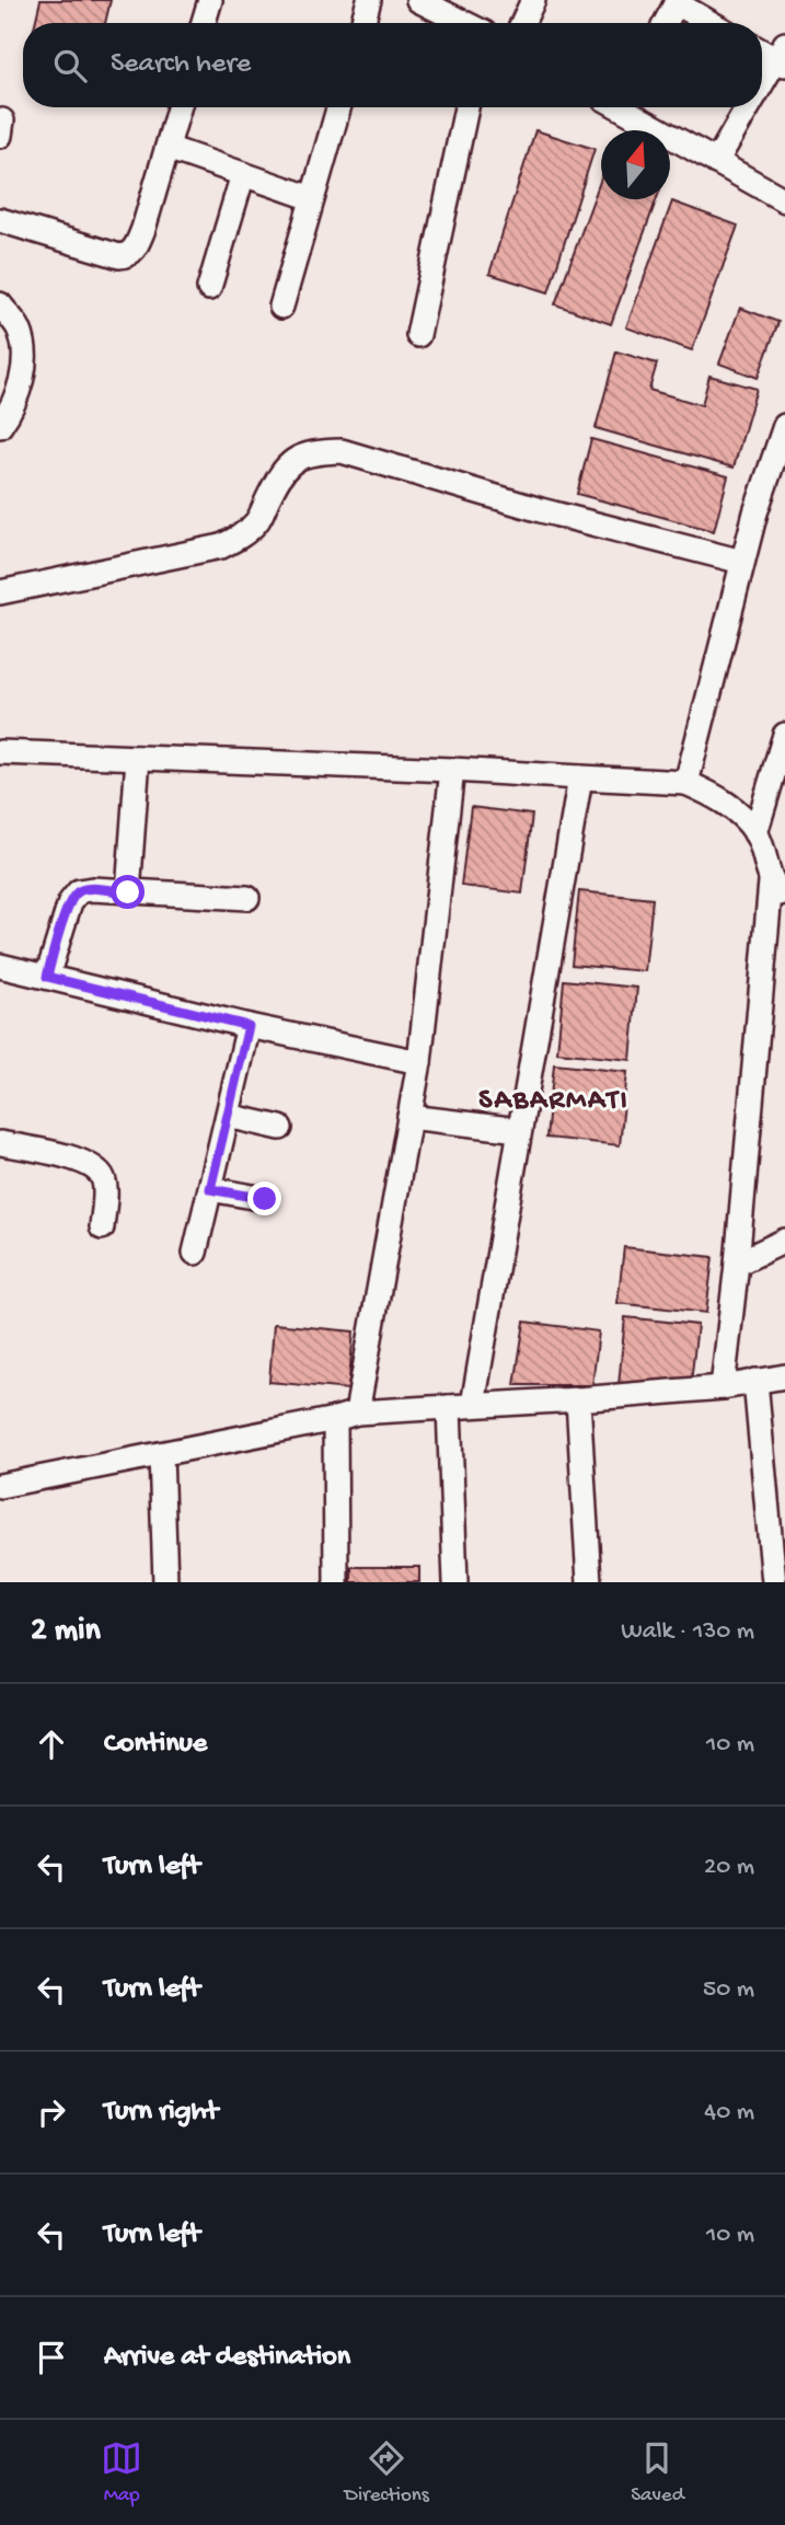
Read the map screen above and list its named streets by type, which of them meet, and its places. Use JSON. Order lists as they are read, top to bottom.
{
  "districts": ["SABARMATI"],
  "north": "top",
  "page": {
    "search": "Search here",
    "heading": ["2 min", "Walk · 130 m"],
    "list": [
      ["Continue", "10 m"],
      ["Turn left", "20 m"],
      ["Turn left", "50 m"],
      ["Turn right", "40 m"],
      ["Turn left", "10 m"],
      "Arrive at destination"
    ],
    "nav": ["Map", "Directions", "Saved"]
  }
}
